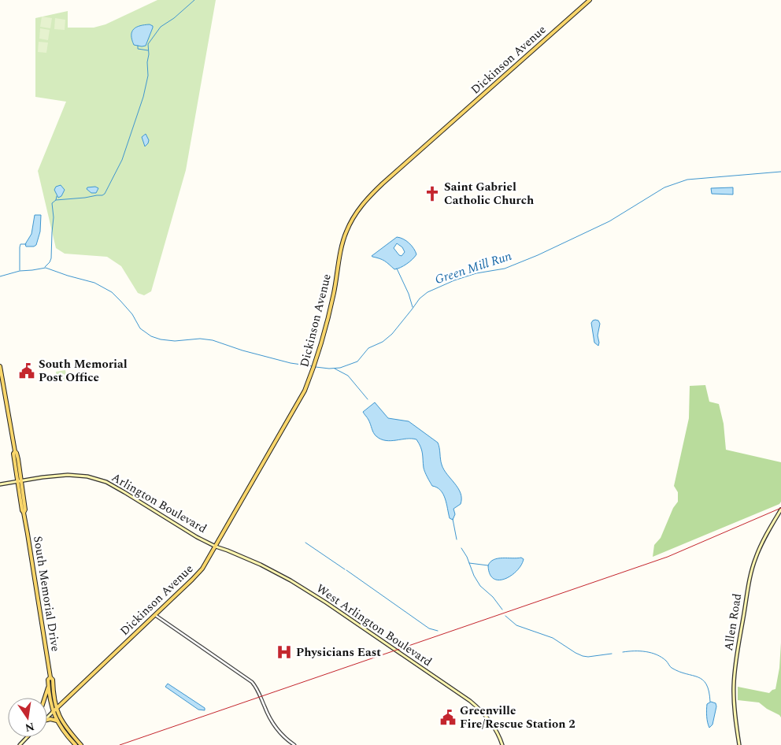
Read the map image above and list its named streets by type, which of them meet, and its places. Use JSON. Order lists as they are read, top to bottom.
{
  "streets": {
    "main road": [
      "Dickinson Avenue",
      "Arlington Boulevard",
      "South Memorial Drive",
      "Allen Road",
      "West Arlington Boulevard"
    ]
  },
  "crossings": [
    ["Dickinson Avenue", "Arlington Boulevard"],
    ["Dickinson Avenue", "South Memorial Drive"],
    ["Dickinson Avenue", "West Arlington Boulevard"],
    ["Arlington Boulevard", "South Memorial Drive"],
    ["Arlington Boulevard", "West Arlington Boulevard"]
  ],
  "water": ["Green Mill Run"],
  "places": {
    "church": ["Saint Gabriel Catholic Church"],
    "public building": ["South Memorial Post Office", "Greenville Fire/Rescue Station 2"],
    "hospital": ["Physicians East"]
  },
  "north": "bottom"
}
